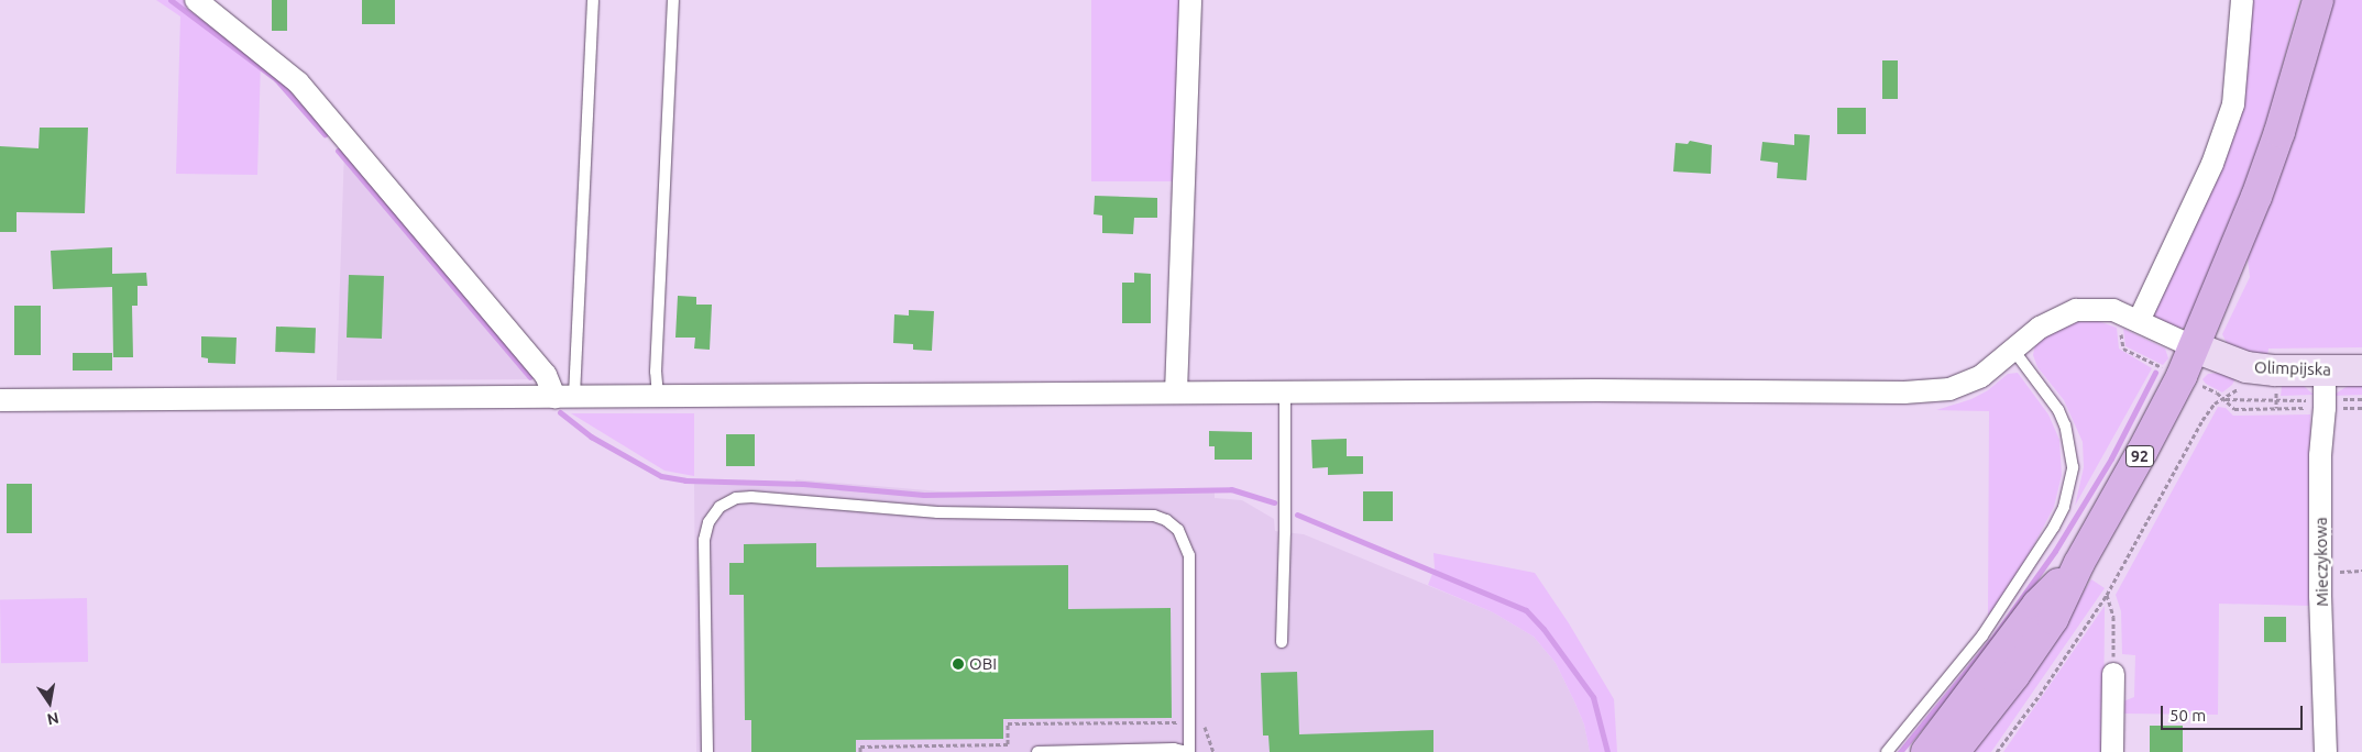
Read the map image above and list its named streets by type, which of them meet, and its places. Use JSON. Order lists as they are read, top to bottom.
{
  "streets": {
    "main road": ["92"],
    "street": ["Olimpijska", "Mieczykowa"]
  },
  "crossings": [
    ["Olimpijska", "92"],
    ["Olimpijska", "Mieczykowa"]
  ],
  "places": ["OBI"],
  "scale_bar": "50 m",
  "north": "bottom"
}
